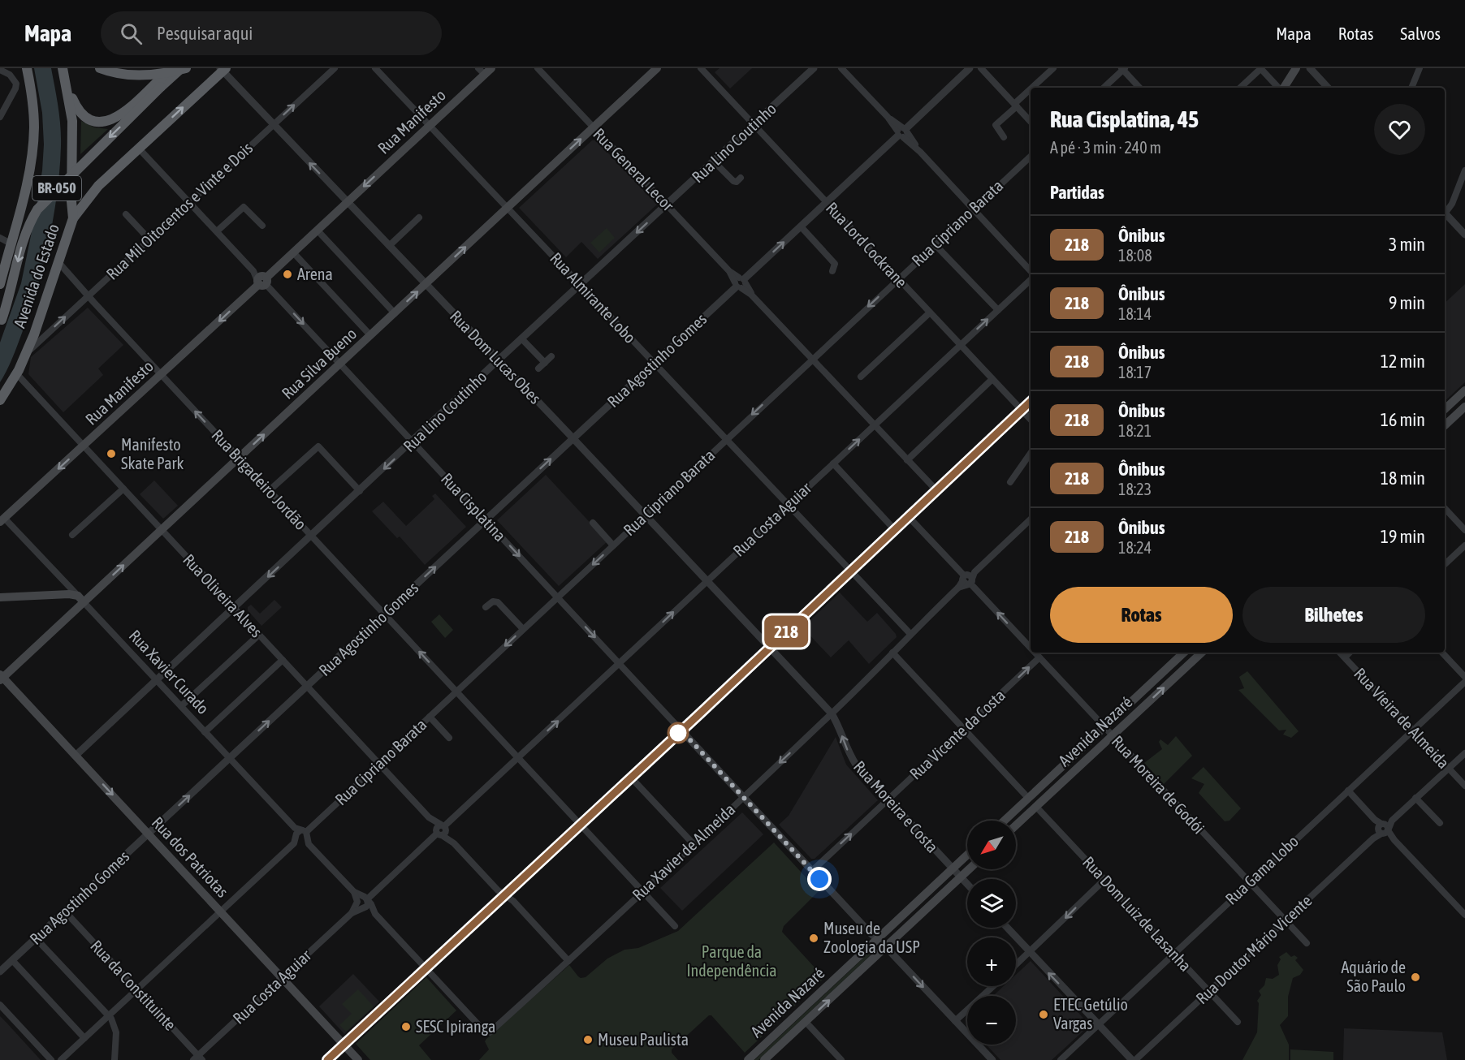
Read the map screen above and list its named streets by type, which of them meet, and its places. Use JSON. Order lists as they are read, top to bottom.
{
  "streets": {
    "highway": ["BR-050", "Avenida do Estado"],
    "main road": [
      "Rua Manifesto",
      "Rua Silva Bueno",
      "Avenida Nazaré",
      "Rua dos Patriotas"
    ],
    "street": [
      "Rua Lino Coutinho",
      "Rua General Lecor",
      "Rua Mil Oitocentos e Vinte e Dois",
      "Rua Cipriano Barata",
      "Rua Lord Cockrane",
      "Rua Almirante Lobo",
      "Rua Dom Lucas Obes",
      "Rua Agostinho Gomes",
      "Rua Brigadeiro Jordão",
      "Rua Cisplatina",
      "Rua Costa Aguiar",
      "Rua Oliveira Alves",
      "Rua Xavier Curado",
      "Rua Vieira de Almeida",
      "Rua Vicente da Costa",
      "Rua Moreira de Godói",
      "Rua Moreira e Costa",
      "Rua Xavier de Almeida",
      "Rua Gama Lobo",
      "Rua Dom Luiz de Lasanha",
      "Rua Doutor Mário Vicente",
      "Rua da Constituinte"
    ]
  },
  "crossings": [
    ["Rua Manifesto", "Rua Almirante Lobo"],
    ["Rua Manifesto", "Rua Dom Lucas Obes"],
    ["Rua Manifesto", "Rua Brigadeiro Jordão"],
    ["Rua Manifesto", "Rua Cisplatina"],
    ["Rua Manifesto", "Rua Oliveira Alves"],
    ["Rua Manifesto", "Rua Xavier Curado"],
    ["Rua Lino Coutinho", "Rua General Lecor"],
    ["Rua Lino Coutinho", "Rua Lord Cockrane"],
    ["Rua Lino Coutinho", "Rua Almirante Lobo"],
    ["Rua Lino Coutinho", "Rua Dom Lucas Obes"],
    ["Rua Lino Coutinho", "Rua Brigadeiro Jordão"],
    ["Rua Lino Coutinho", "Rua Cisplatina"],
    ["Rua Lino Coutinho", "Rua Oliveira Alves"],
    ["Rua Lino Coutinho", "Rua Xavier Curado"],
    ["Rua Lino Coutinho", "Rua dos Patriotas"],
    ["Rua General Lecor", "Rua Cipriano Barata"],
    ["Rua General Lecor", "Rua Agostinho Gomes"],
    ["Rua General Lecor", "Rua Silva Bueno"],
    ["Rua General Lecor", "Rua Costa Aguiar"],
    ["BR-050", "Avenida do Estado"],
    ["BR-050", "Rua Dom Lucas Obes"],
    ["BR-050", "Rua Cisplatina"],
    ["Rua Mil Oitocentos e Vinte e Dois", "Avenida do Estado"],
    ["Rua Mil Oitocentos e Vinte e Dois", "Rua Dom Lucas Obes"],
    ["Rua Mil Oitocentos e Vinte e Dois", "Rua Brigadeiro Jordão"],
    ["Rua Mil Oitocentos e Vinte e Dois", "Rua Cisplatina"],
    ["Rua Cipriano Barata", "Rua Lord Cockrane"],
    ["Rua Cipriano Barata", "Rua Almirante Lobo"],
    ["Rua Cipriano Barata", "Rua Dom Lucas Obes"],
    ["Rua Cipriano Barata", "Rua Brigadeiro Jordão"],
    ["Rua Cipriano Barata", "Rua Cisplatina"],
    ["Rua Cipriano Barata", "Rua Oliveira Alves"],
    ["Rua Cipriano Barata", "Rua Xavier Curado"],
    ["Rua Cipriano Barata", "Rua dos Patriotas"],
    ["Rua Cipriano Barata", "Rua da Constituinte"],
    ["Rua Lord Cockrane", "Rua Agostinho Gomes"],
    ["Rua Lord Cockrane", "Rua Costa Aguiar"],
    ["Avenida do Estado", "Rua Brigadeiro Jordão"],
    ["Avenida do Estado", "Rua Oliveira Alves"],
    ["Rua Almirante Lobo", "Rua Agostinho Gomes"],
    ["Rua Almirante Lobo", "Rua Silva Bueno"],
    ["Rua Almirante Lobo", "Rua Costa Aguiar"],
    ["Rua Almirante Lobo", "Rua Xavier de Almeida"],
    ["Rua Dom Lucas Obes", "Rua Agostinho Gomes"],
    ["Rua Dom Lucas Obes", "Rua Silva Bueno"],
    ["Rua Dom Lucas Obes", "Rua Costa Aguiar"],
    ["Rua Dom Lucas Obes", "Rua Moreira e Costa"],
    ["Rua Agostinho Gomes", "Rua Brigadeiro Jordão"],
    ["Rua Agostinho Gomes", "Rua Cisplatina"],
    ["Rua Agostinho Gomes", "Rua Oliveira Alves"],
    ["Rua Agostinho Gomes", "Rua Xavier Curado"],
    ["Rua Agostinho Gomes", "Rua dos Patriotas"],
    ["Rua Agostinho Gomes", "Rua da Constituinte"],
    ["Rua Silva Bueno", "Rua Brigadeiro Jordão"],
    ["Rua Silva Bueno", "Rua Cisplatina"],
    ["Rua Silva Bueno", "Rua Oliveira Alves"],
    ["Rua Silva Bueno", "Rua Xavier Curado"],
    ["Rua Silva Bueno", "Rua dos Patriotas"],
    ["Rua Brigadeiro Jordão", "Rua Costa Aguiar"],
    ["Rua Brigadeiro Jordão", "Rua Xavier de Almeida"],
    ["Rua Cisplatina", "Rua Costa Aguiar"],
    ["Rua Costa Aguiar", "Rua Oliveira Alves"],
    ["Rua Costa Aguiar", "Rua dos Patriotas"],
    ["Rua Costa Aguiar", "Rua da Constituinte"],
    ["Rua Oliveira Alves", "Rua Xavier de Almeida"],
    ["Rua Vieira de Almeida", "Rua Gama Lobo"],
    ["Rua Vieira de Almeida", "Rua Doutor Mário Vicente"],
    ["Avenida Nazaré", "Rua Moreira de Godói"],
    ["Avenida Nazaré", "Rua Moreira e Costa"],
    ["Avenida Nazaré", "Rua Dom Luiz de Lasanha"],
    ["Rua Vicente da Costa", "Rua Moreira de Godói"],
    ["Rua Vicente da Costa", "Rua Moreira e Costa"],
    ["Rua Moreira de Godói", "Rua Xavier de Almeida"],
    ["Rua Moreira de Godói", "Rua Gama Lobo"],
    ["Rua Moreira de Godói", "Rua Doutor Mário Vicente"],
    ["Rua Moreira e Costa", "Rua Xavier de Almeida"],
    ["Rua Gama Lobo", "Rua Dom Luiz de Lasanha"],
    ["Rua Dom Luiz de Lasanha", "Rua Doutor Mário Vicente"]
  ],
  "one_way": [
    "Rua Manifesto",
    "Rua Mil Oitocentos e Vinte e Dois",
    "Rua Agostinho Gomes",
    "Rua Silva Bueno",
    "Rua Vicente da Costa"
  ],
  "parks": ["Parque da Independência"],
  "places": [
    "Arena",
    "Manifesto Skate Park",
    "Museu de Zoologia da USP",
    "Aquário de São Paulo",
    "ETEC Getúlio Vargas",
    "SESC Ipiranga",
    "Museu Paulista"
  ],
  "lines": ["bus line 218"],
  "north": "bottom left",
  "page": {
    "header": "Mapa",
    "search": "Pesquisar aqui",
    "nav": ["Mapa", "Rotas", "Salvos"],
    "on_map": "218",
    "heading": [
      ["Rua Cisplatina, 45", "A pé · 3 min · 240 m"],
      "Partidas"
    ],
    "list": [
      {
        "mark": "218",
        "name": "Ônibus",
        "note": "18:08",
        "value": "3 min"
      },
      {
        "mark": "218",
        "name": "Ônibus",
        "note": "18:14",
        "value": "9 min"
      },
      {
        "mark": "218",
        "name": "Ônibus",
        "note": "18:17",
        "value": "12 min"
      },
      {
        "mark": "218",
        "name": "Ônibus",
        "note": "18:21",
        "value": "16 min"
      },
      {
        "mark": "218",
        "name": "Ônibus",
        "note": "18:23",
        "value": "18 min"
      },
      {
        "mark": "218",
        "name": "Ônibus",
        "note": "18:24",
        "value": "19 min"
      }
    ],
    "buttons": ["Rotas", "Bilhetes"],
    "map_buttons": ["+", "−"]
  }
}
